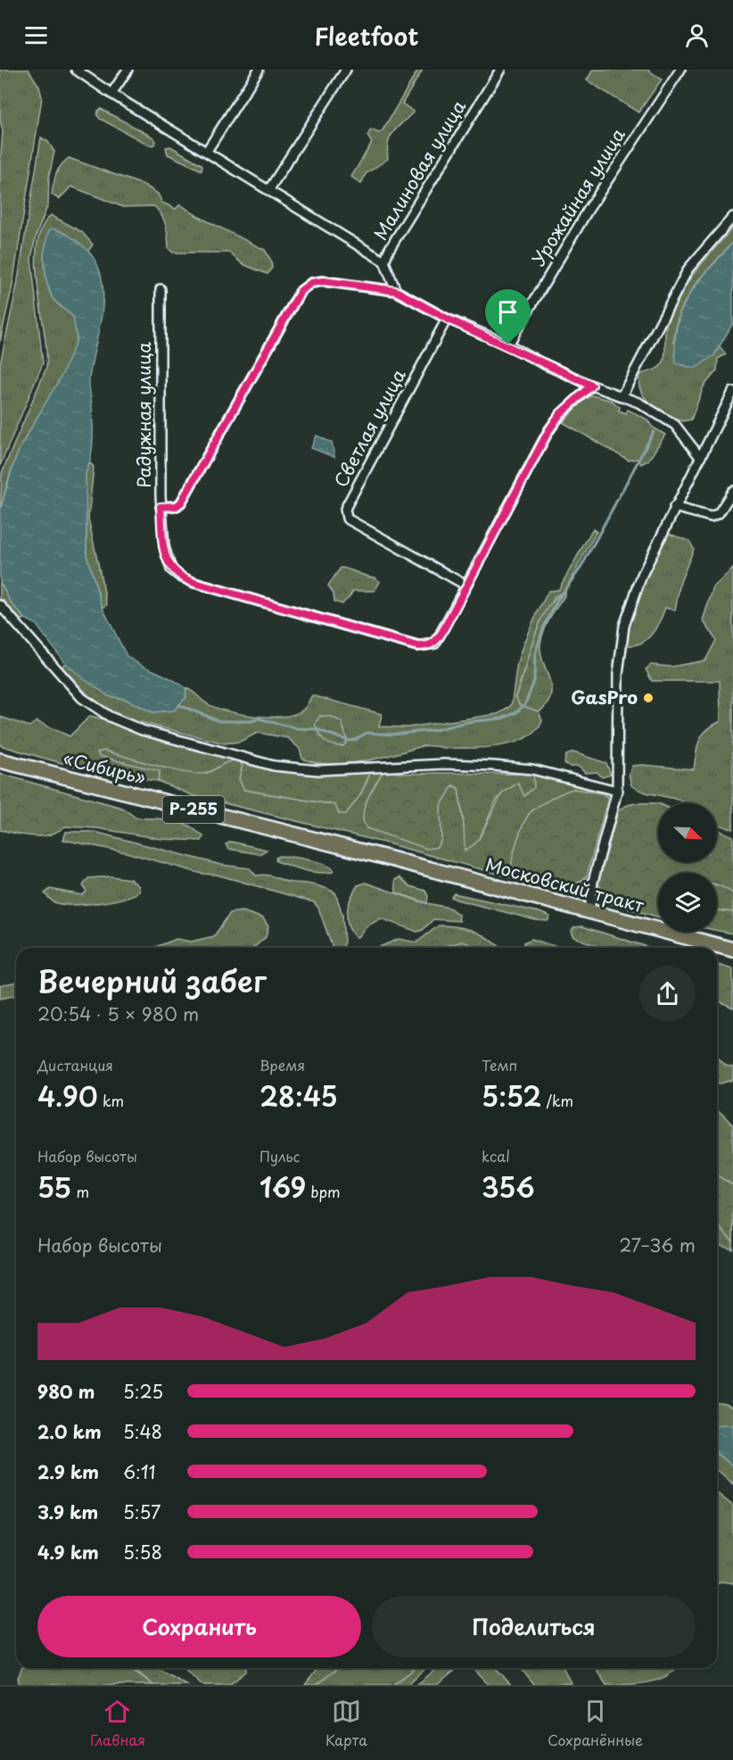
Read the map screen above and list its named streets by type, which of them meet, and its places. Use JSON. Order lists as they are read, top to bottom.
{
  "streets": {
    "highway": ["«Сибирь»", "Р-255", "Московский тракт"],
    "street": [
      "Малиновая улица",
      "Урожайная улица",
      "Радужная улица",
      "Светлая улица"
    ]
  },
  "crossings": [
    ["Радужная улица", "Светлая улица"],
    ["«Сибирь»", "Московский тракт"]
  ],
  "places": ["GasPro"],
  "north": "bottom right",
  "page": {
    "header": "Fleetfoot",
    "heading": ["Вечерний забег", "20:54 · 5 × 980 m"],
    "stats": [
      ["Дистанция", "4.90 km"],
      ["Время", "28:45"],
      ["Темп", "5:52 /km"],
      ["Набор высоты", "55 m"],
      ["Пульс", "169 bpm"],
      ["kcal", "356"]
    ],
    "chart": ["Набор высоты", "27–36 m"],
    "list": [
      {
        "name": "980 m",
        "note": "5:25"
      },
      {
        "name": "2.0 km",
        "note": "5:48"
      },
      {
        "name": "2.9 km",
        "note": "6:11"
      },
      {
        "name": "3.9 km",
        "note": "5:57"
      },
      {
        "name": "4.9 km",
        "note": "5:58"
      }
    ],
    "buttons": ["Сохранить", "Поделиться"],
    "tabs": ["Главная", "Карта", "Сохранённые"]
  }
}
